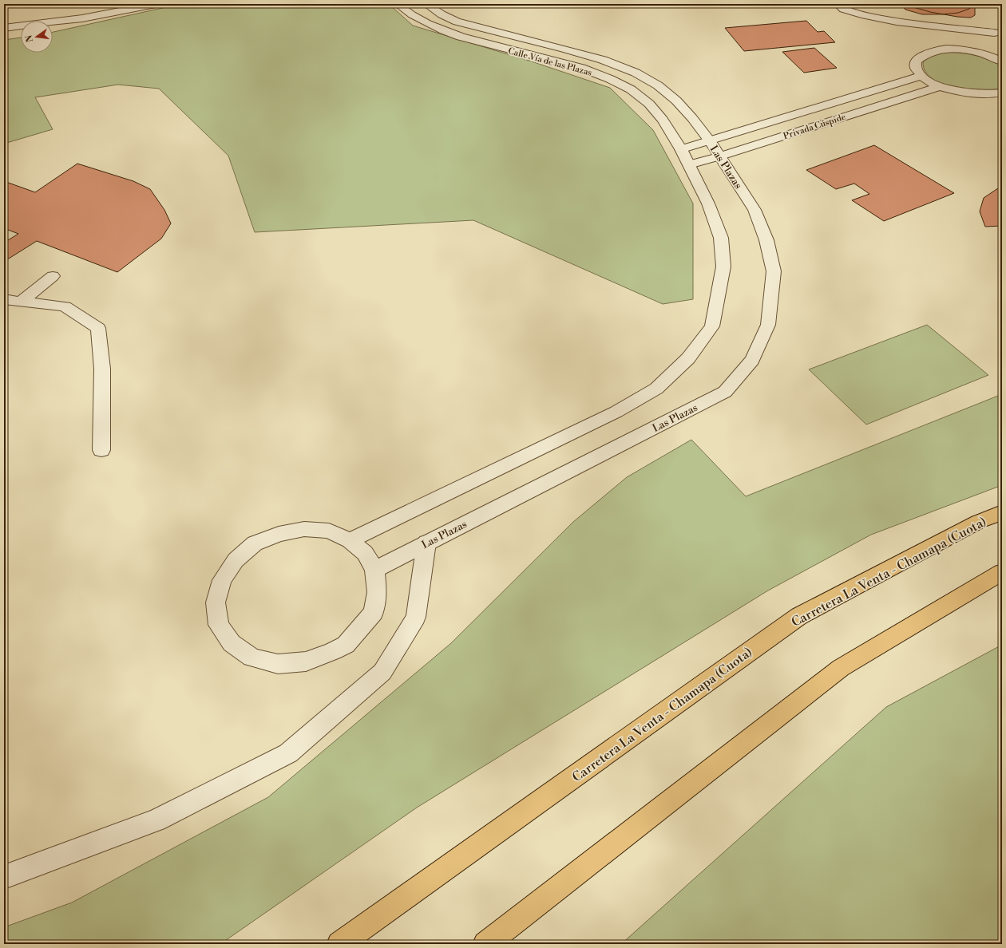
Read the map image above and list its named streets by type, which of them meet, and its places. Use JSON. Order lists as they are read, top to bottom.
{
  "streets": {
    "highway": ["Carretera La Venta - Chamapa (Cuota)"],
    "street": ["Calle Vía de las Plazas", "Privada Cúspide", "Las Plazas"]
  },
  "crossings": [
    ["Calle Vía de las Plazas", "Privada Cúspide"],
    ["Calle Vía de las Plazas", "Las Plazas"],
    ["Privada Cúspide", "Las Plazas"]
  ],
  "north": "left"
}
